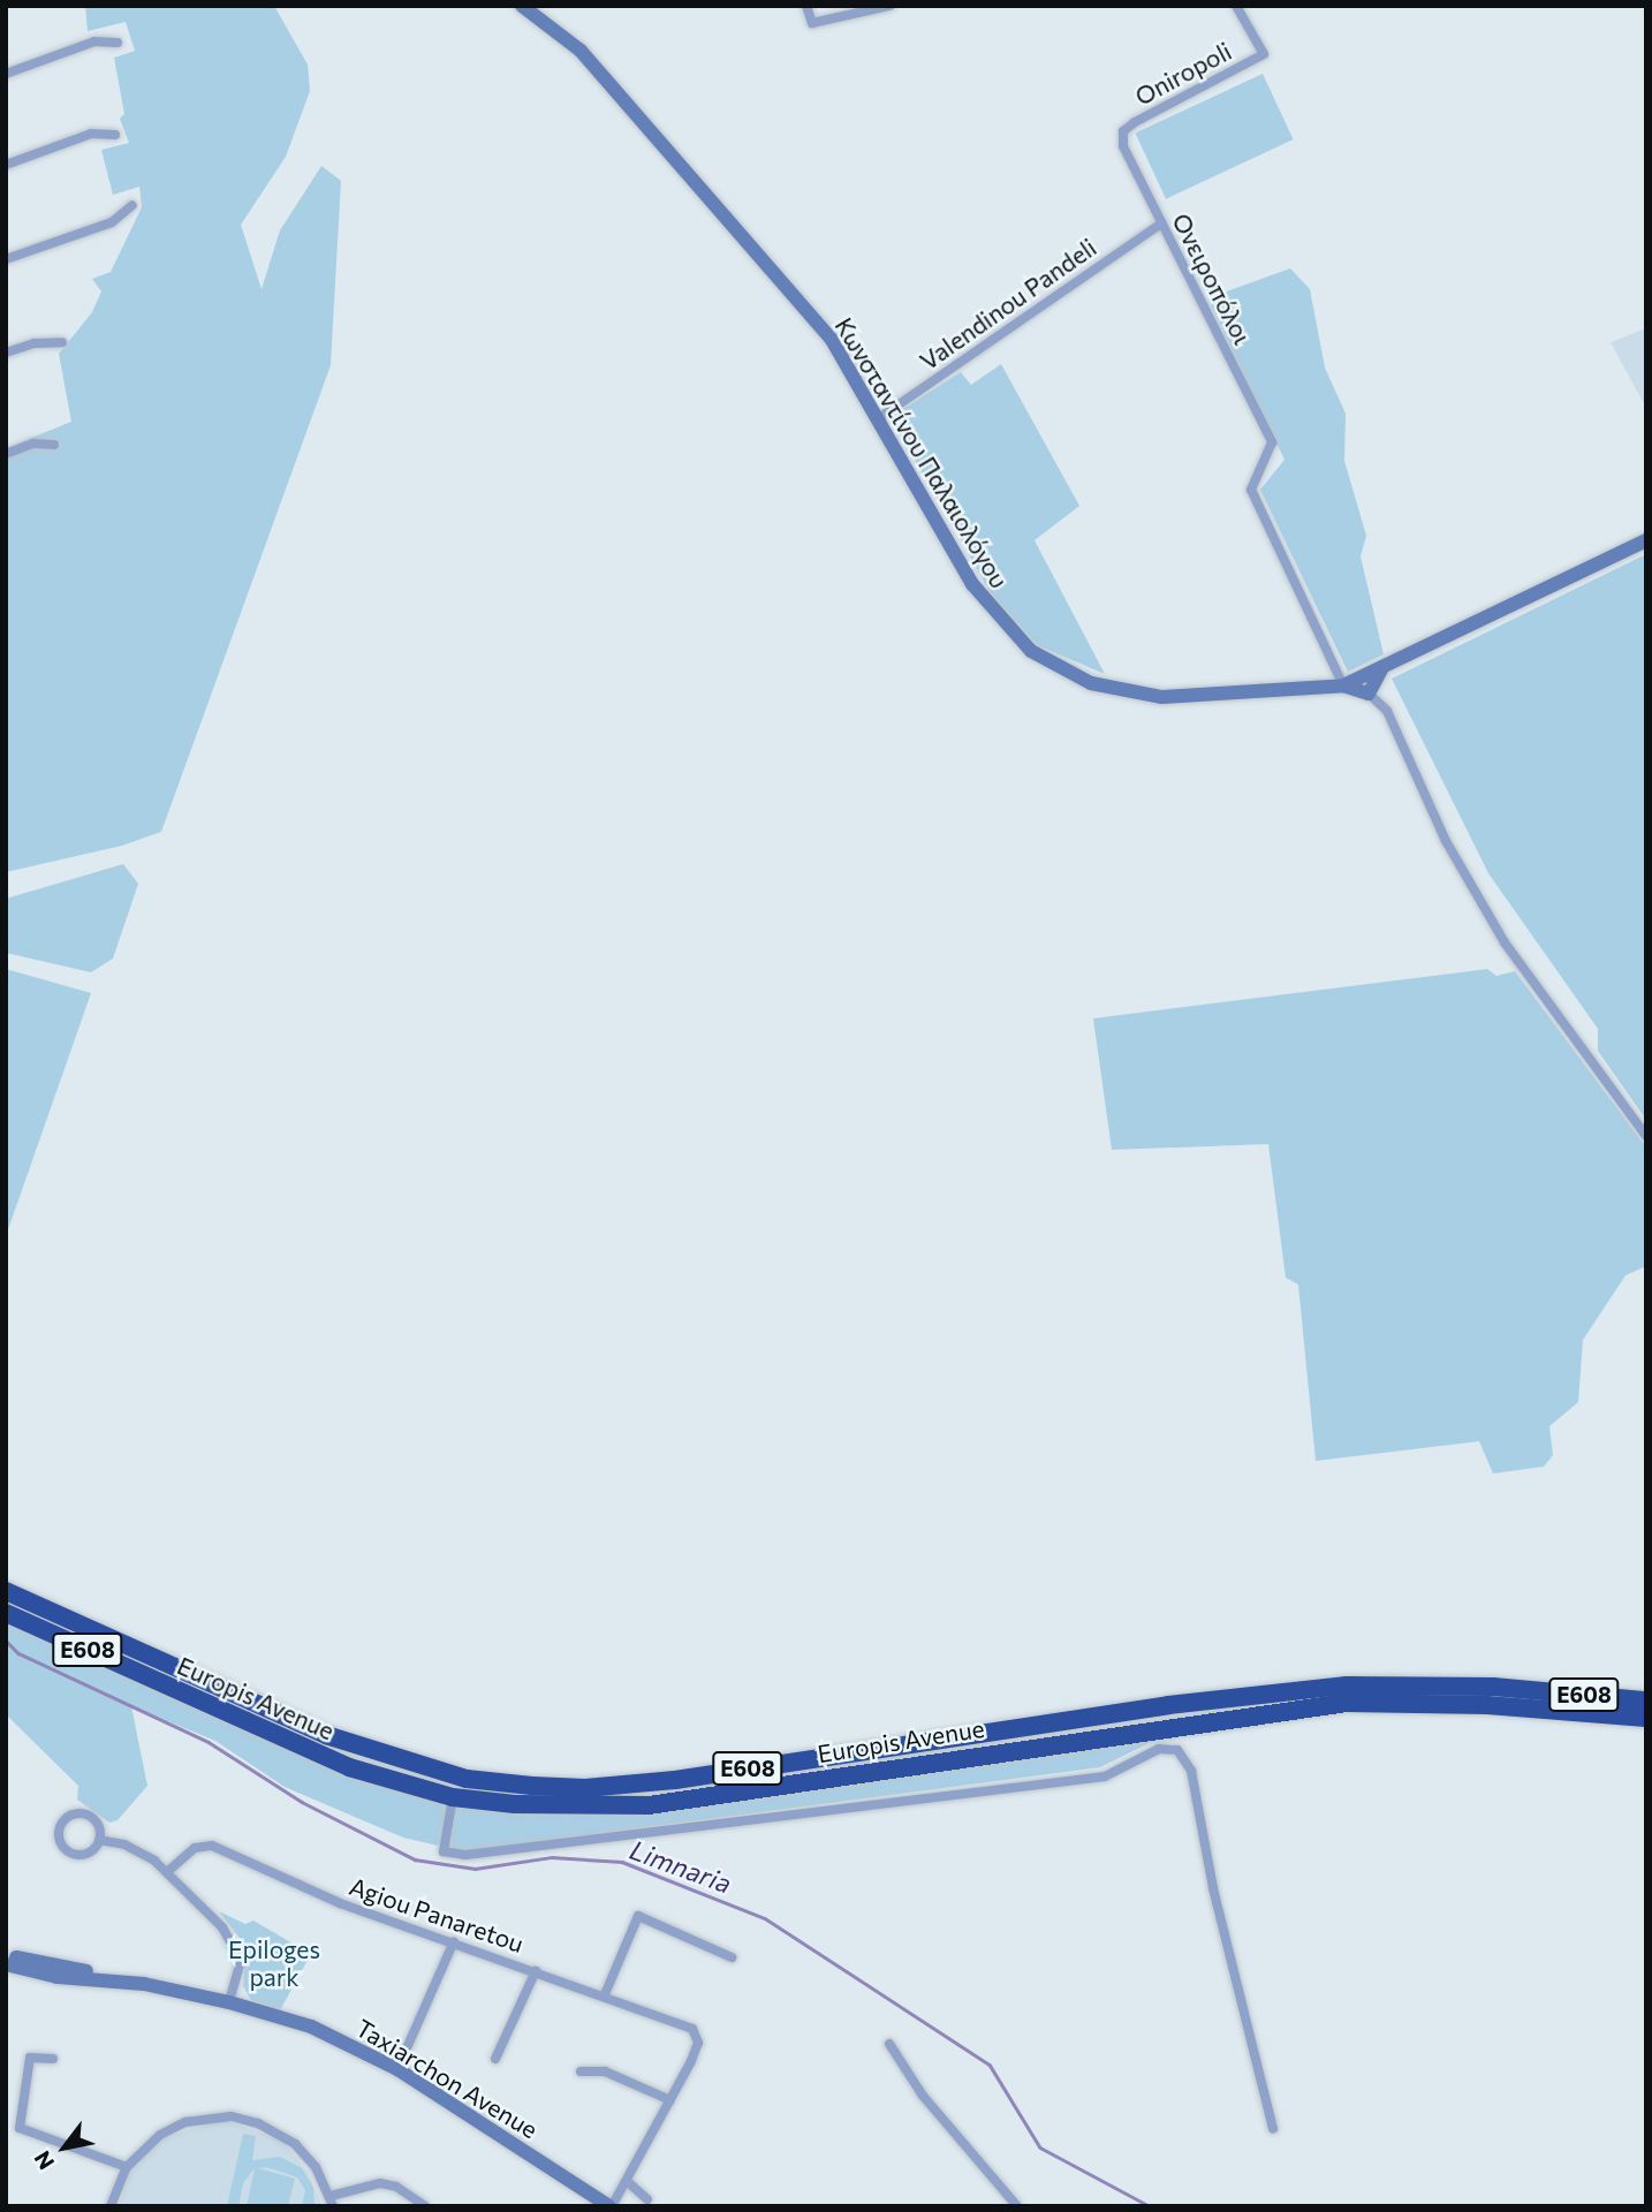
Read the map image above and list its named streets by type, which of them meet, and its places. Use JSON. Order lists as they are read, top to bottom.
{
  "streets": {
    "highway": ["E608", "Europis Avenue"],
    "street": [
      "Oniropoli",
      "Ονειροπόλοι",
      "Valendinou Pandeli",
      "Κωνσταντίνου Παλαιολόγου",
      "Agiou Panaretou",
      "Taxiarchon Avenue"
    ]
  },
  "crossings": [
    ["Oniropoli", "Ονειροπόλοι"],
    ["Oniropoli", "Valendinou Pandeli"],
    ["Ονειροπόλοι", "Valendinou Pandeli"],
    ["Ονειροπόλοι", "Κωνσταντίνου Παλαιολόγου"],
    ["Valendinou Pandeli", "Κωνσταντίνου Παλαιολόγου"]
  ],
  "water": ["Limnaria"],
  "parks": ["Epiloges park"],
  "north": "bottom left"
}
